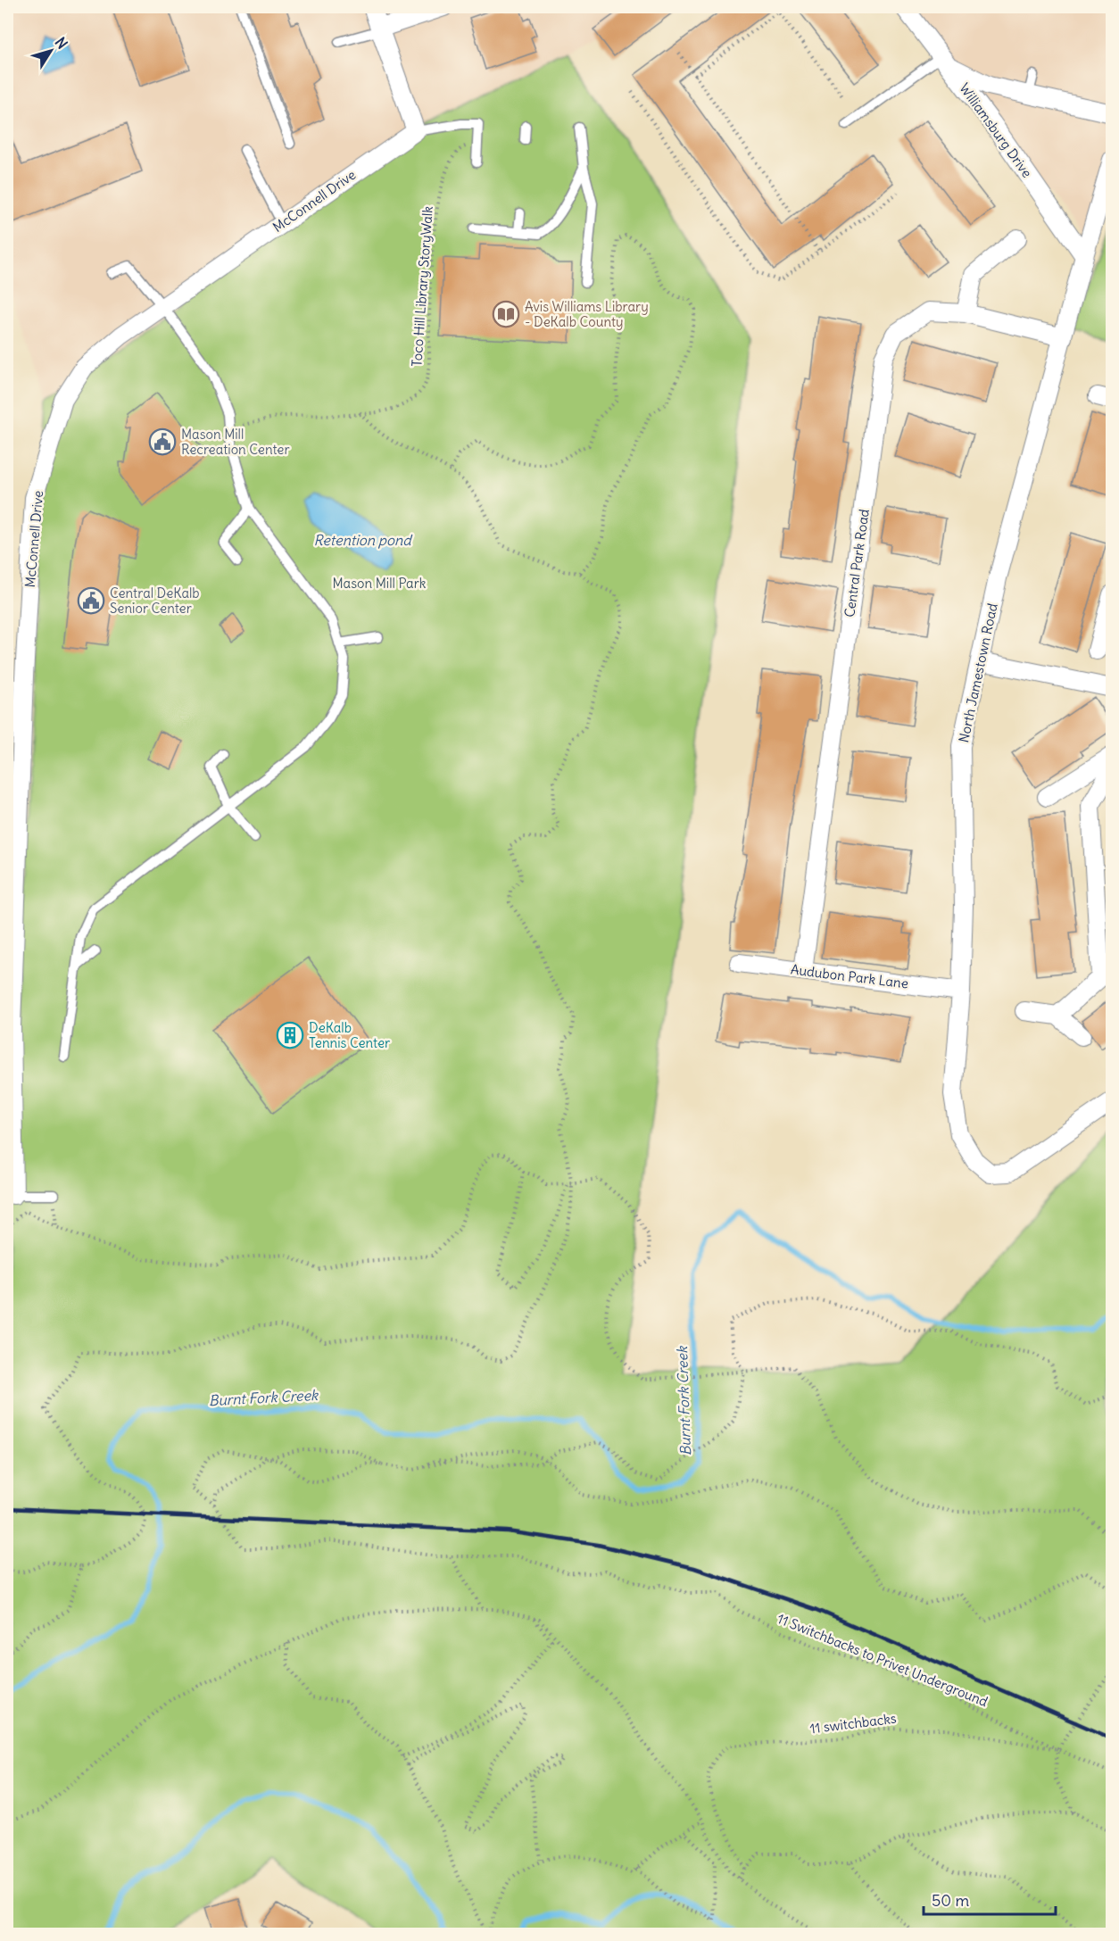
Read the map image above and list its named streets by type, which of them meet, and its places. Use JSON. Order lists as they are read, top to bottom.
{
  "streets": {
    "street": [
      "Williamsburg Drive",
      "McConnell Drive",
      "Central Park Road",
      "North Jamestown Road",
      "Audubon Park Lane"
    ],
    "path": ["Toco Hill Library StoryWalk", "11 Switchbacks to Privet Underground", "11 switchbacks"]
  },
  "crossings": [
    ["Williamsburg Drive", "North Jamestown Road"],
    ["Central Park Road", "North Jamestown Road"],
    ["Central Park Road", "Audubon Park Lane"],
    ["North Jamestown Road", "Audubon Park Lane"],
    ["11 Switchbacks to Privet Underground", "11 switchbacks"]
  ],
  "water": ["Retention pond", "Burnt Fork Creek"],
  "parks": ["Mason Mill Park"],
  "places": {
    "library": ["Avis Williams Library - DeKalb County"],
    "public building": ["Mason Mill Recreation Center", "Central DeKalb Senior Center"],
    "building": ["DeKalb Tennis Center"]
  },
  "scale_bar": "50 m",
  "north": "top right"
}
